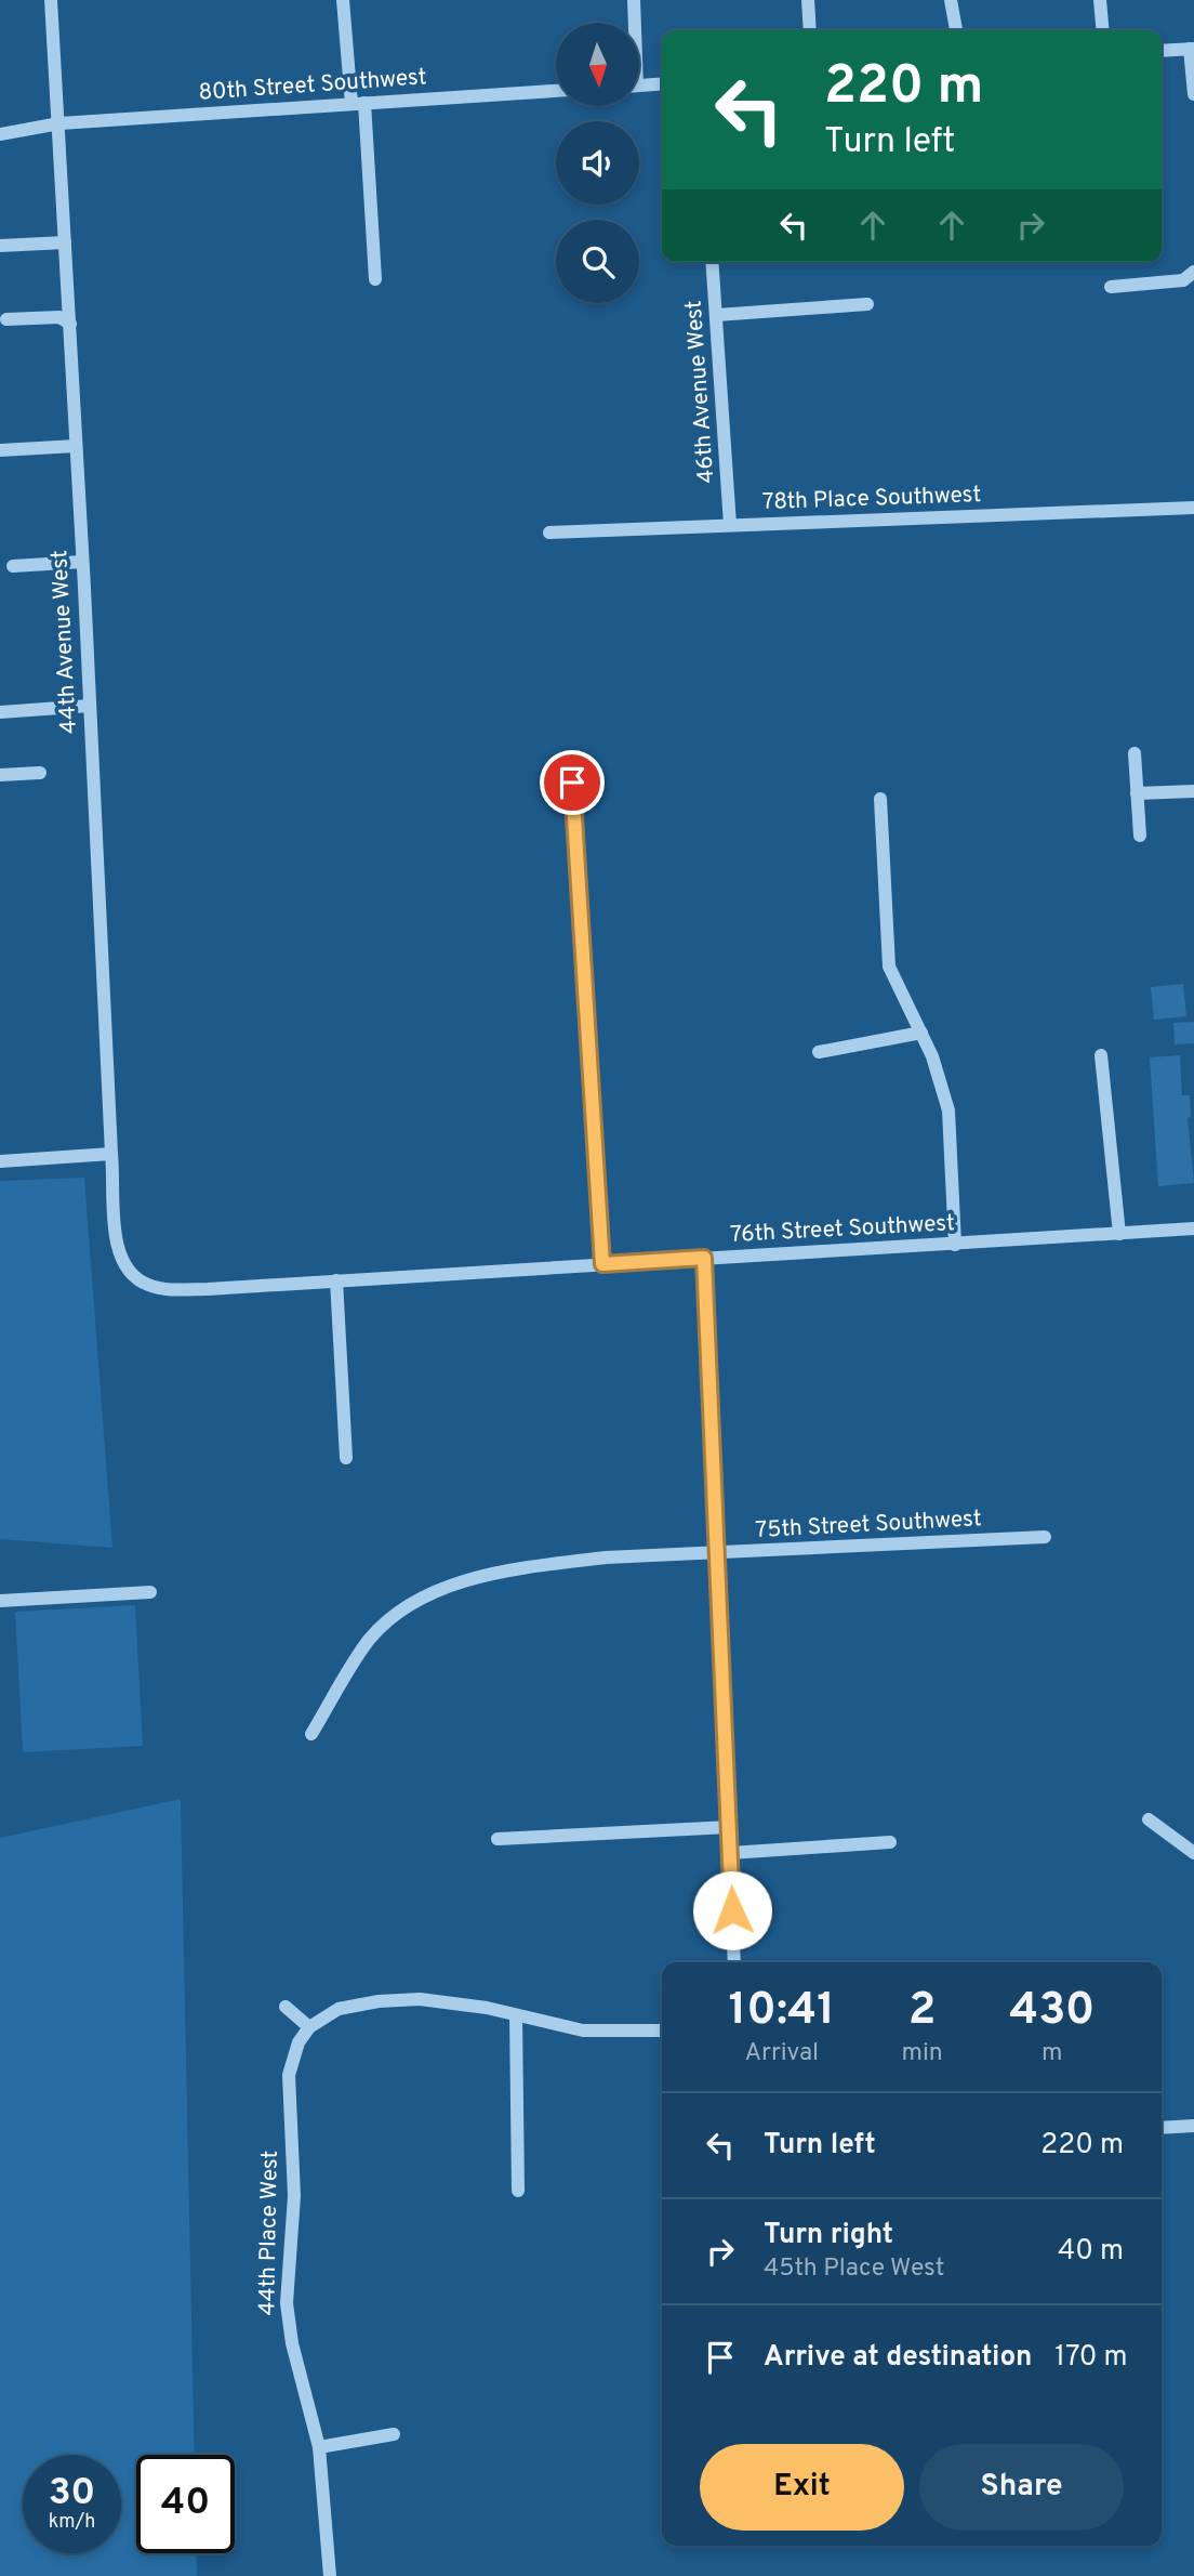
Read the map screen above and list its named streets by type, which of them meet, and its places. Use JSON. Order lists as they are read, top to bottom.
{
  "streets": {
    "street": [
      "80th Street Southwest",
      "46th Avenue West",
      "78th Place Southwest",
      "44th Avenue West",
      "76th Street Southwest",
      "75th Street Southwest",
      "44th Place West"
    ]
  },
  "crossings": [
    ["80th Street Southwest", "44th Avenue West"],
    ["46th Avenue West", "78th Place Southwest"],
    ["44th Avenue West", "76th Street Southwest"]
  ],
  "north": "bottom",
  "page": {
    "turn": ["220 m", "Turn left"],
    "eta": [
      "10:41",
      "Arrival",
      "2",
      "min",
      "430",
      "m"
    ],
    "list": [
      {
        "name": "Turn left",
        "value": "220 m"
      },
      {
        "name": "Turn right",
        "note": "45th Place West",
        "value": "40 m"
      },
      {
        "name": "Arrive at destination",
        "value": "170 m"
      }
    ],
    "buttons": ["Exit", "Share"],
    "speed": "30 km/h",
    "limit": "40"
  }
}
